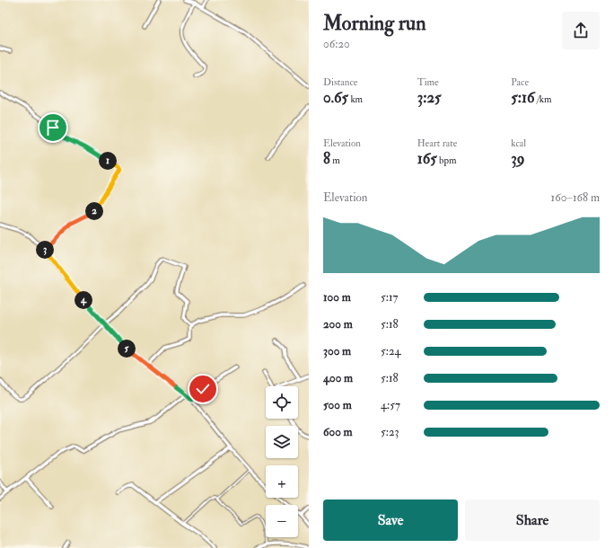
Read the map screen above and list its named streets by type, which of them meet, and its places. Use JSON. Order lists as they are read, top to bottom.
{
  "page": {
    "heading": ["Morning run", "06:20"],
    "stats": [
      ["Distance", "0.65 km"],
      ["Time", "3:25"],
      ["Pace", "5:16 /km"],
      ["Elevation", "8 m"],
      ["Heart rate", "165 bpm"],
      ["kcal", "39"]
    ],
    "pins": [
      "1",
      "2",
      "3",
      "4",
      "5"
    ],
    "chart": ["Elevation", "160–168 m"],
    "list": [
      {
        "name": "100 m",
        "note": "5:17"
      },
      {
        "name": "200 m",
        "note": "5:18"
      },
      {
        "name": "300 m",
        "note": "5:24"
      },
      {
        "name": "400 m",
        "note": "5:18"
      },
      {
        "name": "500 m",
        "note": "4:57"
      },
      {
        "name": "600 m",
        "note": "5:23"
      }
    ],
    "map_buttons": ["+", "−"],
    "buttons": ["Save", "Share"]
  }
}
